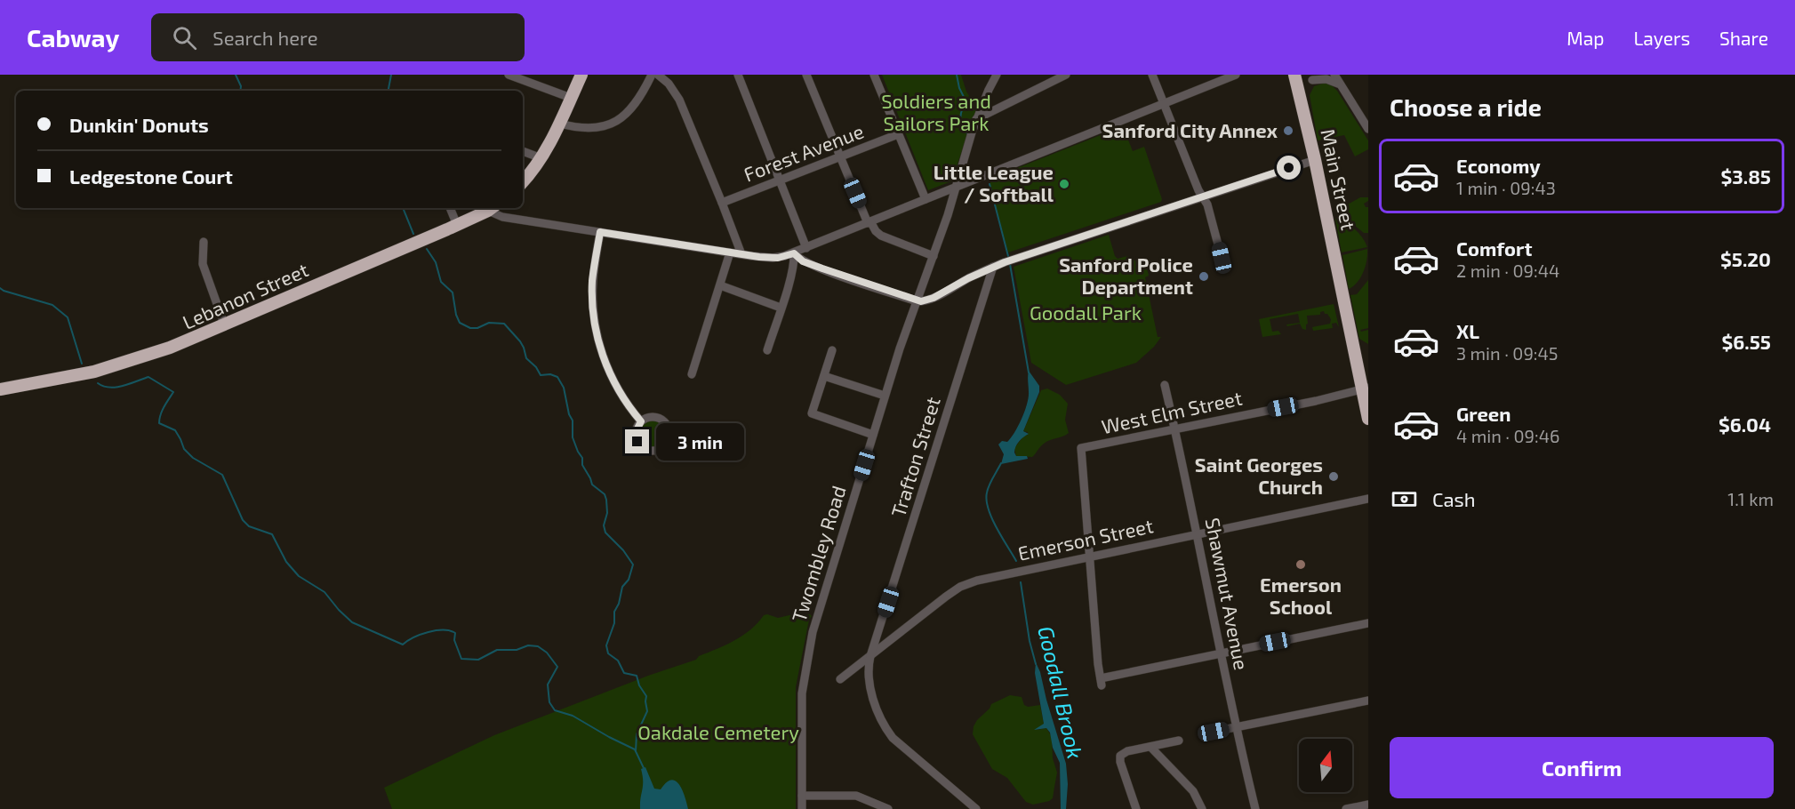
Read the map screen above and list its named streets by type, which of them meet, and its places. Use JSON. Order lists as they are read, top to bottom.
{
  "streets": {
    "highway": ["Main Street", "Lebanon Street"],
    "street": [
      "Forest Avenue",
      "West Elm Street",
      "Trafton Street",
      "Emerson Street",
      "Twombley Road",
      "Shawmut Avenue"
    ]
  },
  "crossings": [
    ["Main Street", "West Elm Street"],
    ["West Elm Street", "Emerson Street"],
    ["West Elm Street", "Shawmut Avenue"],
    ["Trafton Street", "Emerson Street"],
    ["Emerson Street", "Shawmut Avenue"]
  ],
  "water": ["Goodall Brook"],
  "parks": ["Soldiers and Sailors Park", "Goodall Park", "Oakdale Cemetery"],
  "places": [
    "Sanford City Annex",
    "Little League / Softball",
    "Sanford Police Department",
    "Saint Georges Church",
    "Emerson School"
  ],
  "north": "top",
  "page": {
    "header": "Cabway",
    "search": "Search here",
    "nav": ["Map", "Layers", "Share"],
    "heading": "Choose a ride",
    "banner": ["Dunkin' Donuts", "Ledgestone Court"],
    "list": [
      {
        "name": "Economy",
        "note": "1 min · 09:43",
        "value": "$3.85"
      },
      {
        "name": "Comfort",
        "note": "2 min · 09:44",
        "value": "$5.20"
      },
      {
        "name": "XL",
        "note": "3 min · 09:45",
        "value": "$6.55"
      },
      {
        "name": "Green",
        "note": "4 min · 09:46",
        "value": "$6.04"
      }
    ],
    "bubble": "3 min",
    "pay": ["Cash", "1.1 km"],
    "buttons": "Confirm"
  }
}
